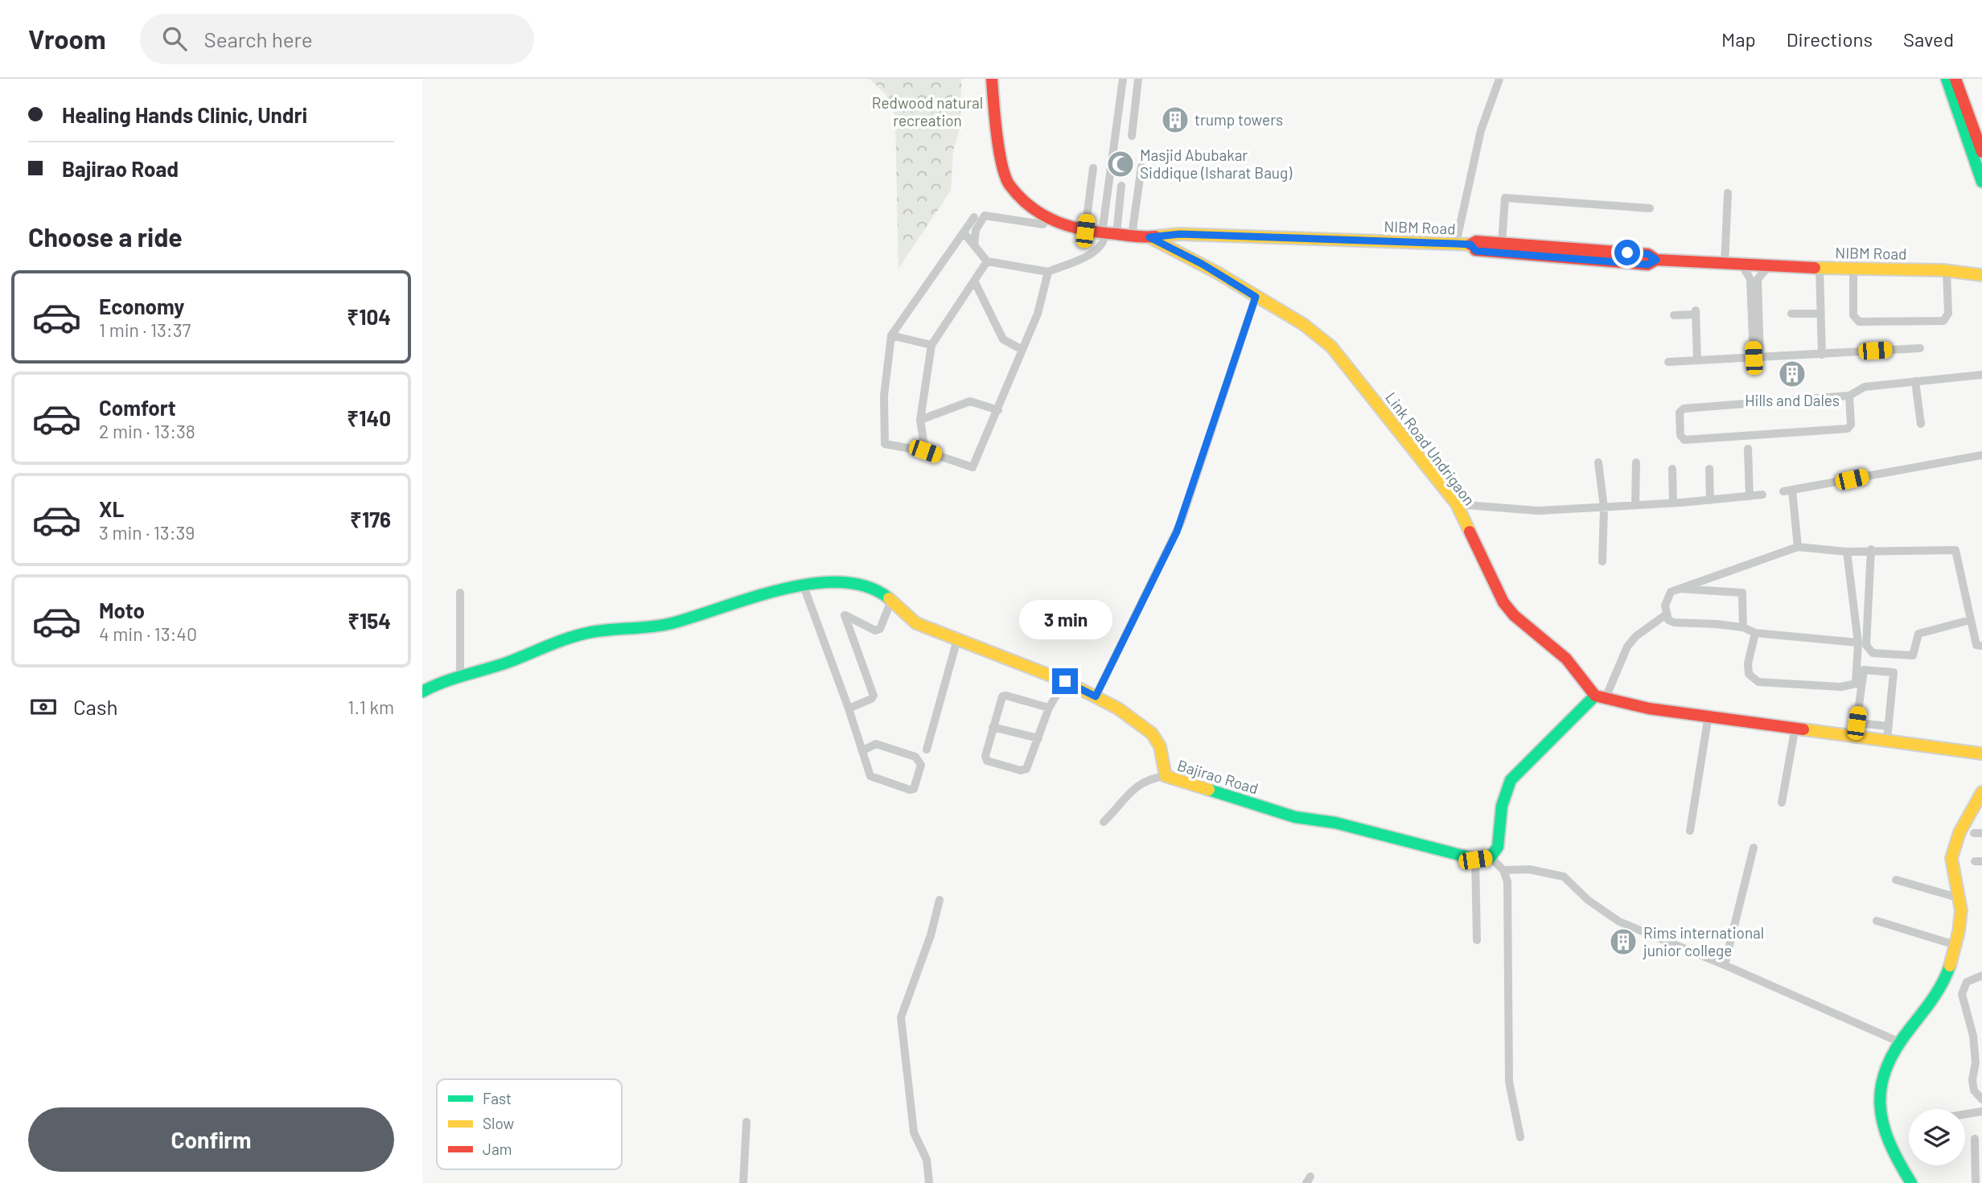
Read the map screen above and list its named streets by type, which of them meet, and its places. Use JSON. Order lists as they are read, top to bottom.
{
  "streets": {
    "street": ["NIBM Road", "Link Road Undrigaon", "Bajirao Road"]
  },
  "crossings": [
    ["NIBM Road", "Link Road Undrigaon"]
  ],
  "parks": ["Redwood natural recreation"],
  "places": {
    "building": ["trump towers", "Hills and Dales", "Rims international junior college"],
    "mosque": ["Masjid Abubakar Siddique (Isharat Baug)"]
  },
  "legend": ["Fast", "Slow", "Jam"],
  "page": {
    "header": "Vroom",
    "search": "Search here",
    "nav": ["Map", "Directions", "Saved"],
    "banner": ["Healing Hands Clinic, Undri", "Bajirao Road"],
    "heading": "Choose a ride",
    "list": [
      {
        "name": "Economy",
        "note": "1 min · 13:37",
        "value": "₹104"
      },
      {
        "name": "Comfort",
        "note": "2 min · 13:38",
        "value": "₹140"
      },
      {
        "name": "XL",
        "note": "3 min · 13:39",
        "value": "₹176"
      },
      {
        "name": "Moto",
        "note": "4 min · 13:40",
        "value": "₹154"
      }
    ],
    "bubble": "3 min",
    "pay": ["Cash", "1.1 km"],
    "buttons": "Confirm"
  }
}
